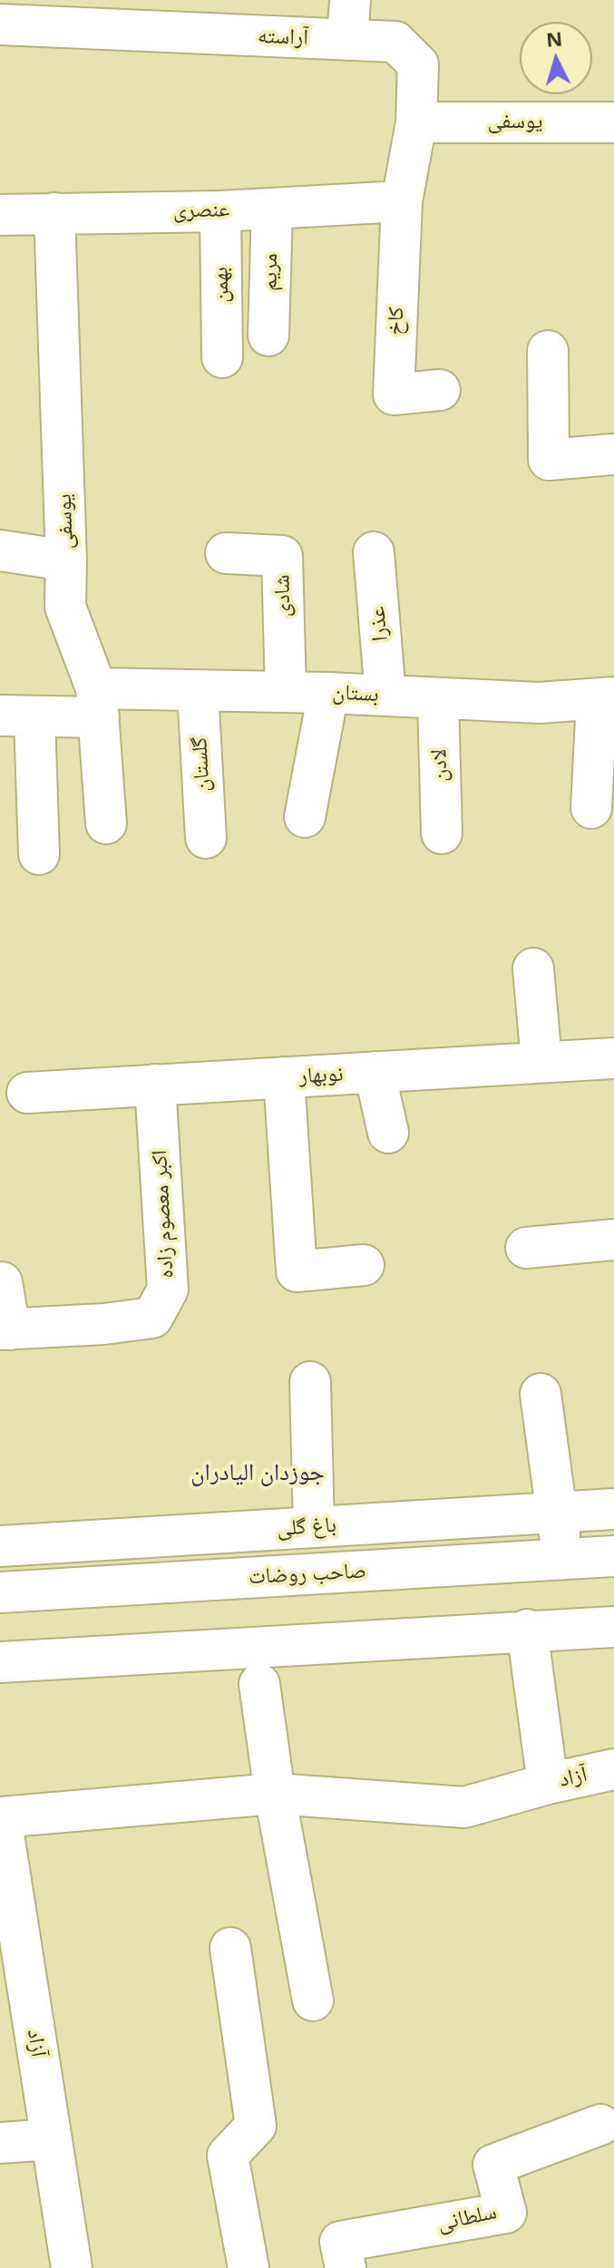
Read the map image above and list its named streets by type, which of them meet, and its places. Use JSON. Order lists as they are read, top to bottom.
{
  "streets": {
    "street": [
      "آراسته",
      "یوسفی",
      "عنصری",
      "مریم",
      "بهمن",
      "کاخ",
      "شادی",
      "عذرا",
      "بستان",
      "گلستان",
      "لادن",
      "نوبهار",
      "اکبر معصوم زاده",
      "باغ گلی",
      "صاحب روضات",
      "آزاد",
      "سلطانی"
    ]
  },
  "crossings": [
    ["آراسته", "یوسفی"],
    ["آراسته", "عنصری"],
    ["آراسته", "کاخ"],
    ["یوسفی", "عنصری"],
    ["یوسفی", "بستان"],
    ["عنصری", "مریم"],
    ["عنصری", "بهمن"],
    ["عنصری", "کاخ"],
    ["شادی", "بستان"],
    ["عذرا", "بستان"],
    ["بستان", "گلستان"],
    ["بستان", "لادن"],
    ["نوبهار", "اکبر معصوم زاده"]
  ],
  "districts": ["جوزدان الیادران"],
  "north": "top"
}
